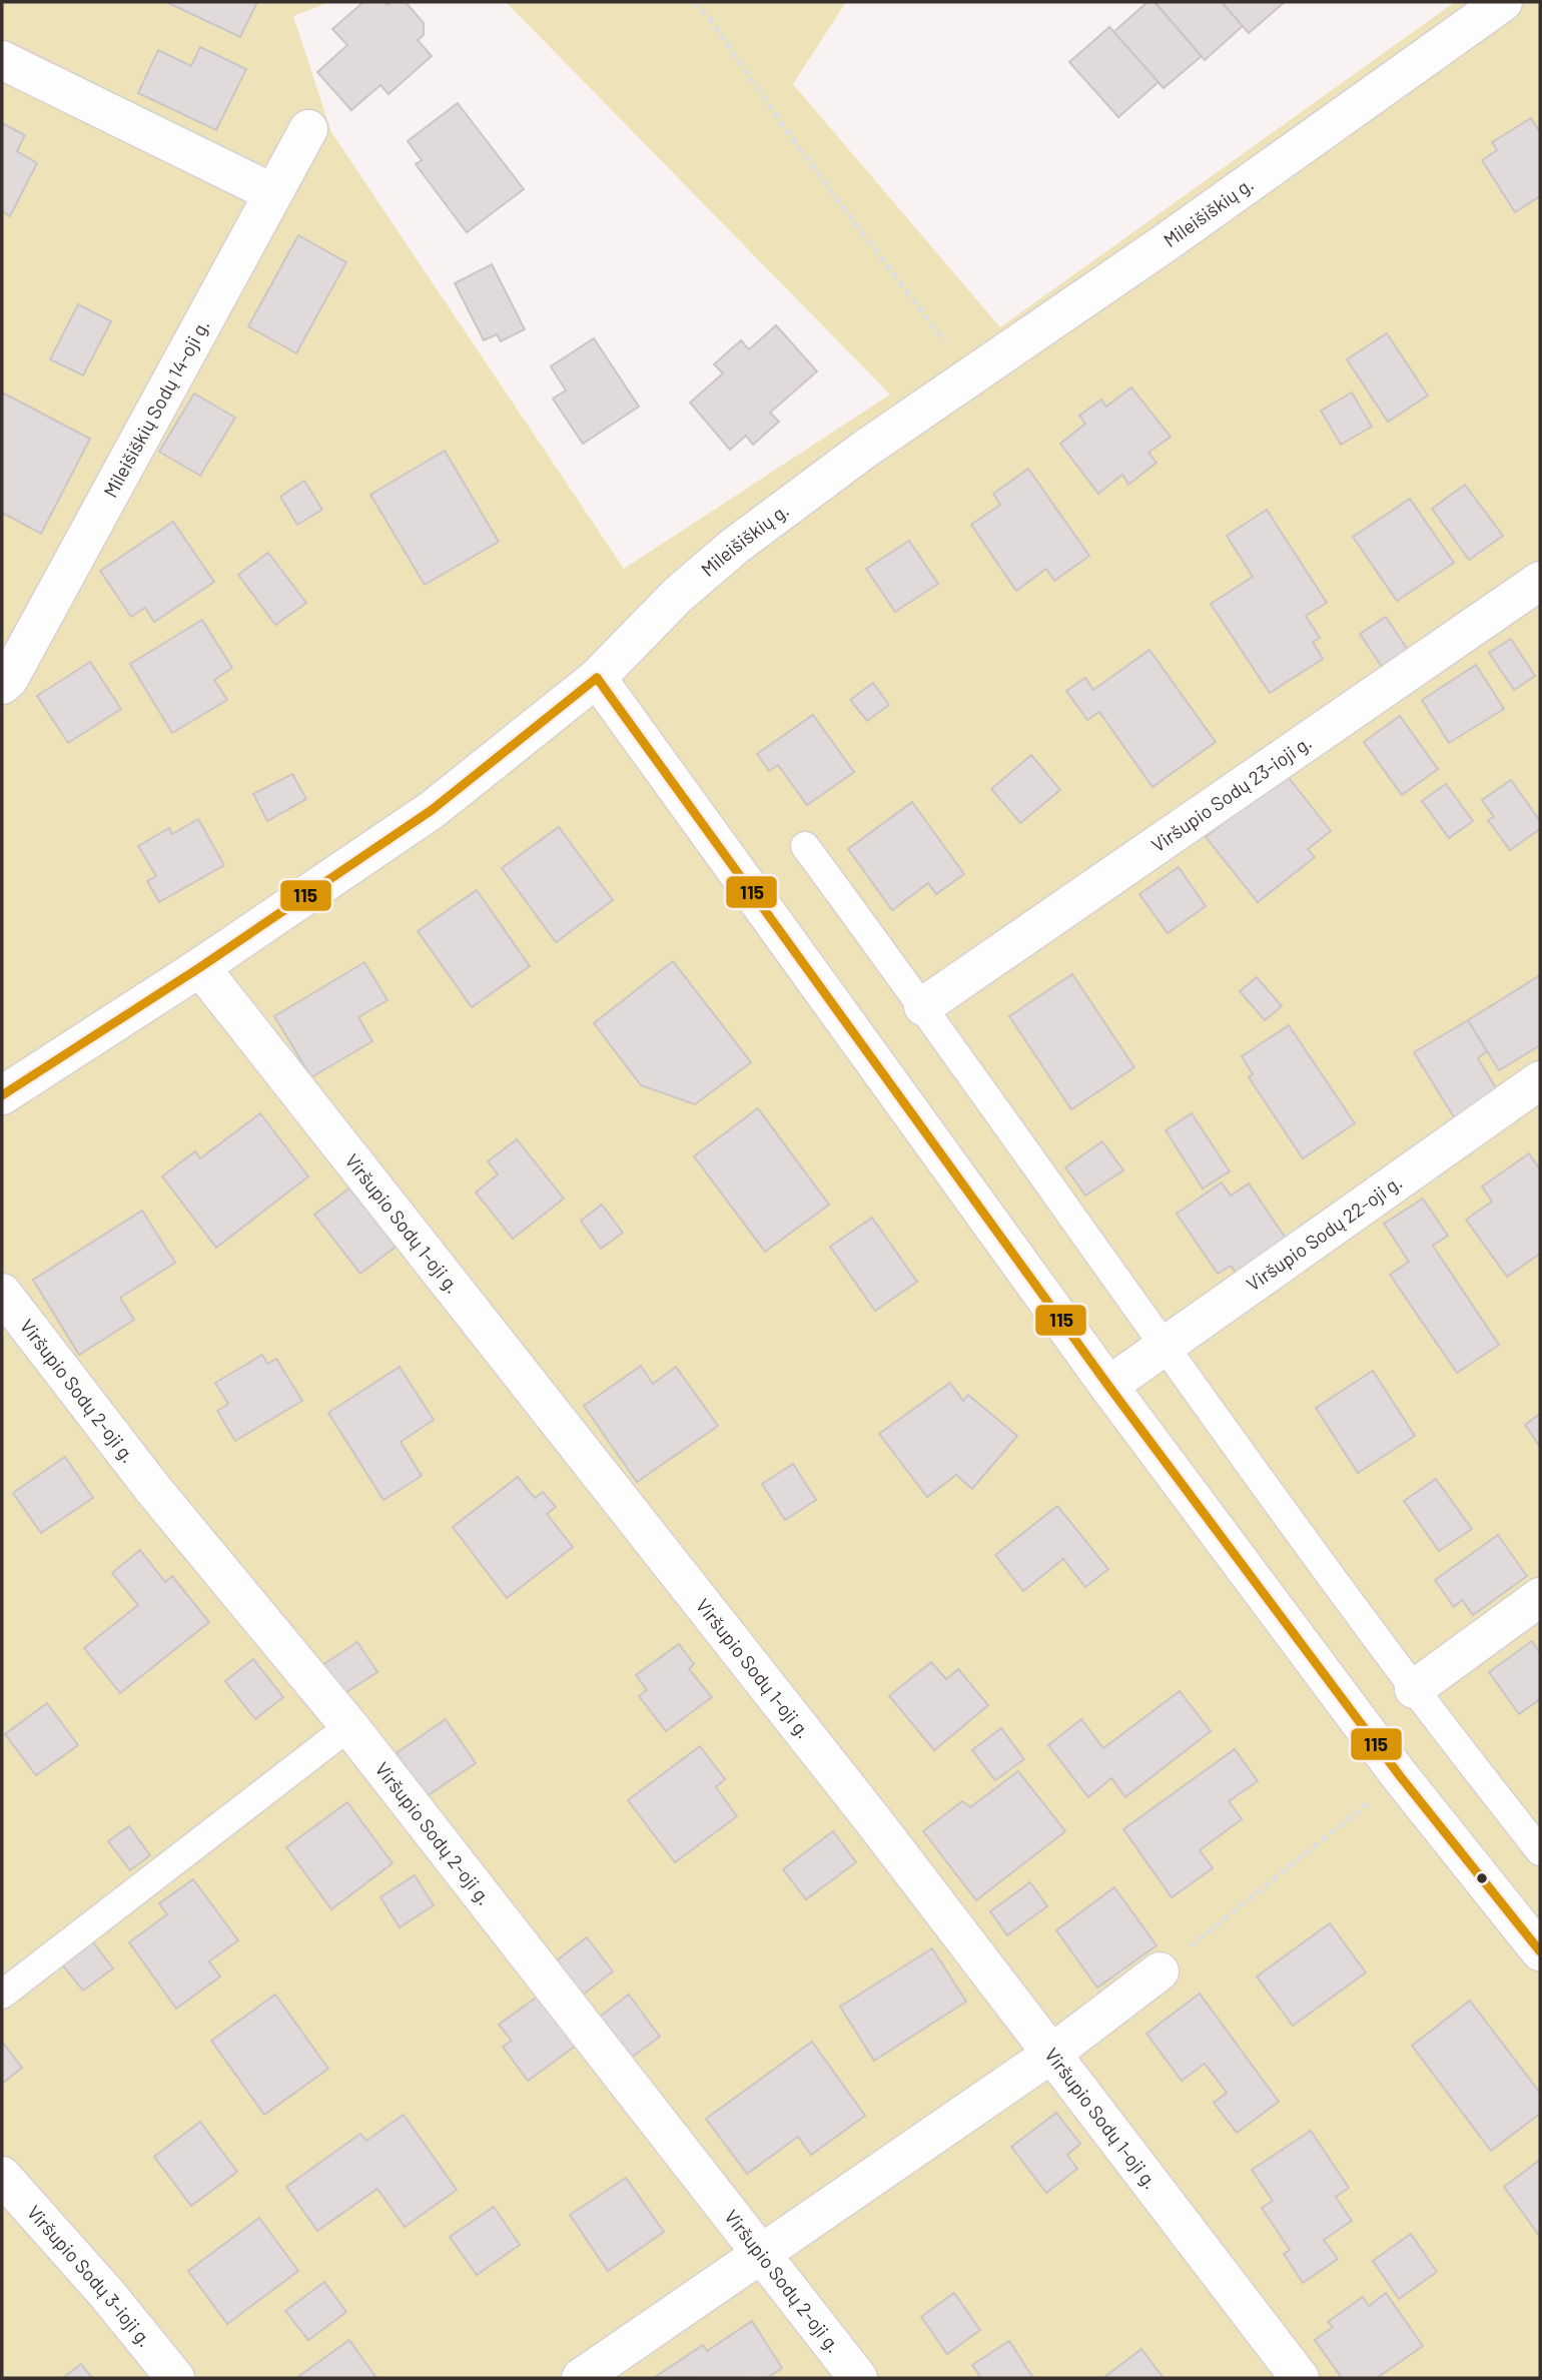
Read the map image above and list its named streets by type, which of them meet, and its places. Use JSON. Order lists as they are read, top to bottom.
{
  "streets": {
    "street": [
      "Mileišiškių g.",
      "Mileišiškių Sodų 14-oji g.",
      "Viršupio Sodų 23-ioji g.",
      "Viršupio Sodų 1-oji g.",
      "Viršupio Sodų 22-oji g.",
      "Viršupio Sodų 2-oji g.",
      "Viršupio Sodų 3-ioji g."
    ]
  },
  "crossings": [
    ["Mileišiškių g.", "Viršupio Sodų 1-oji g."]
  ],
  "lines": ["transit line 115"]
}
